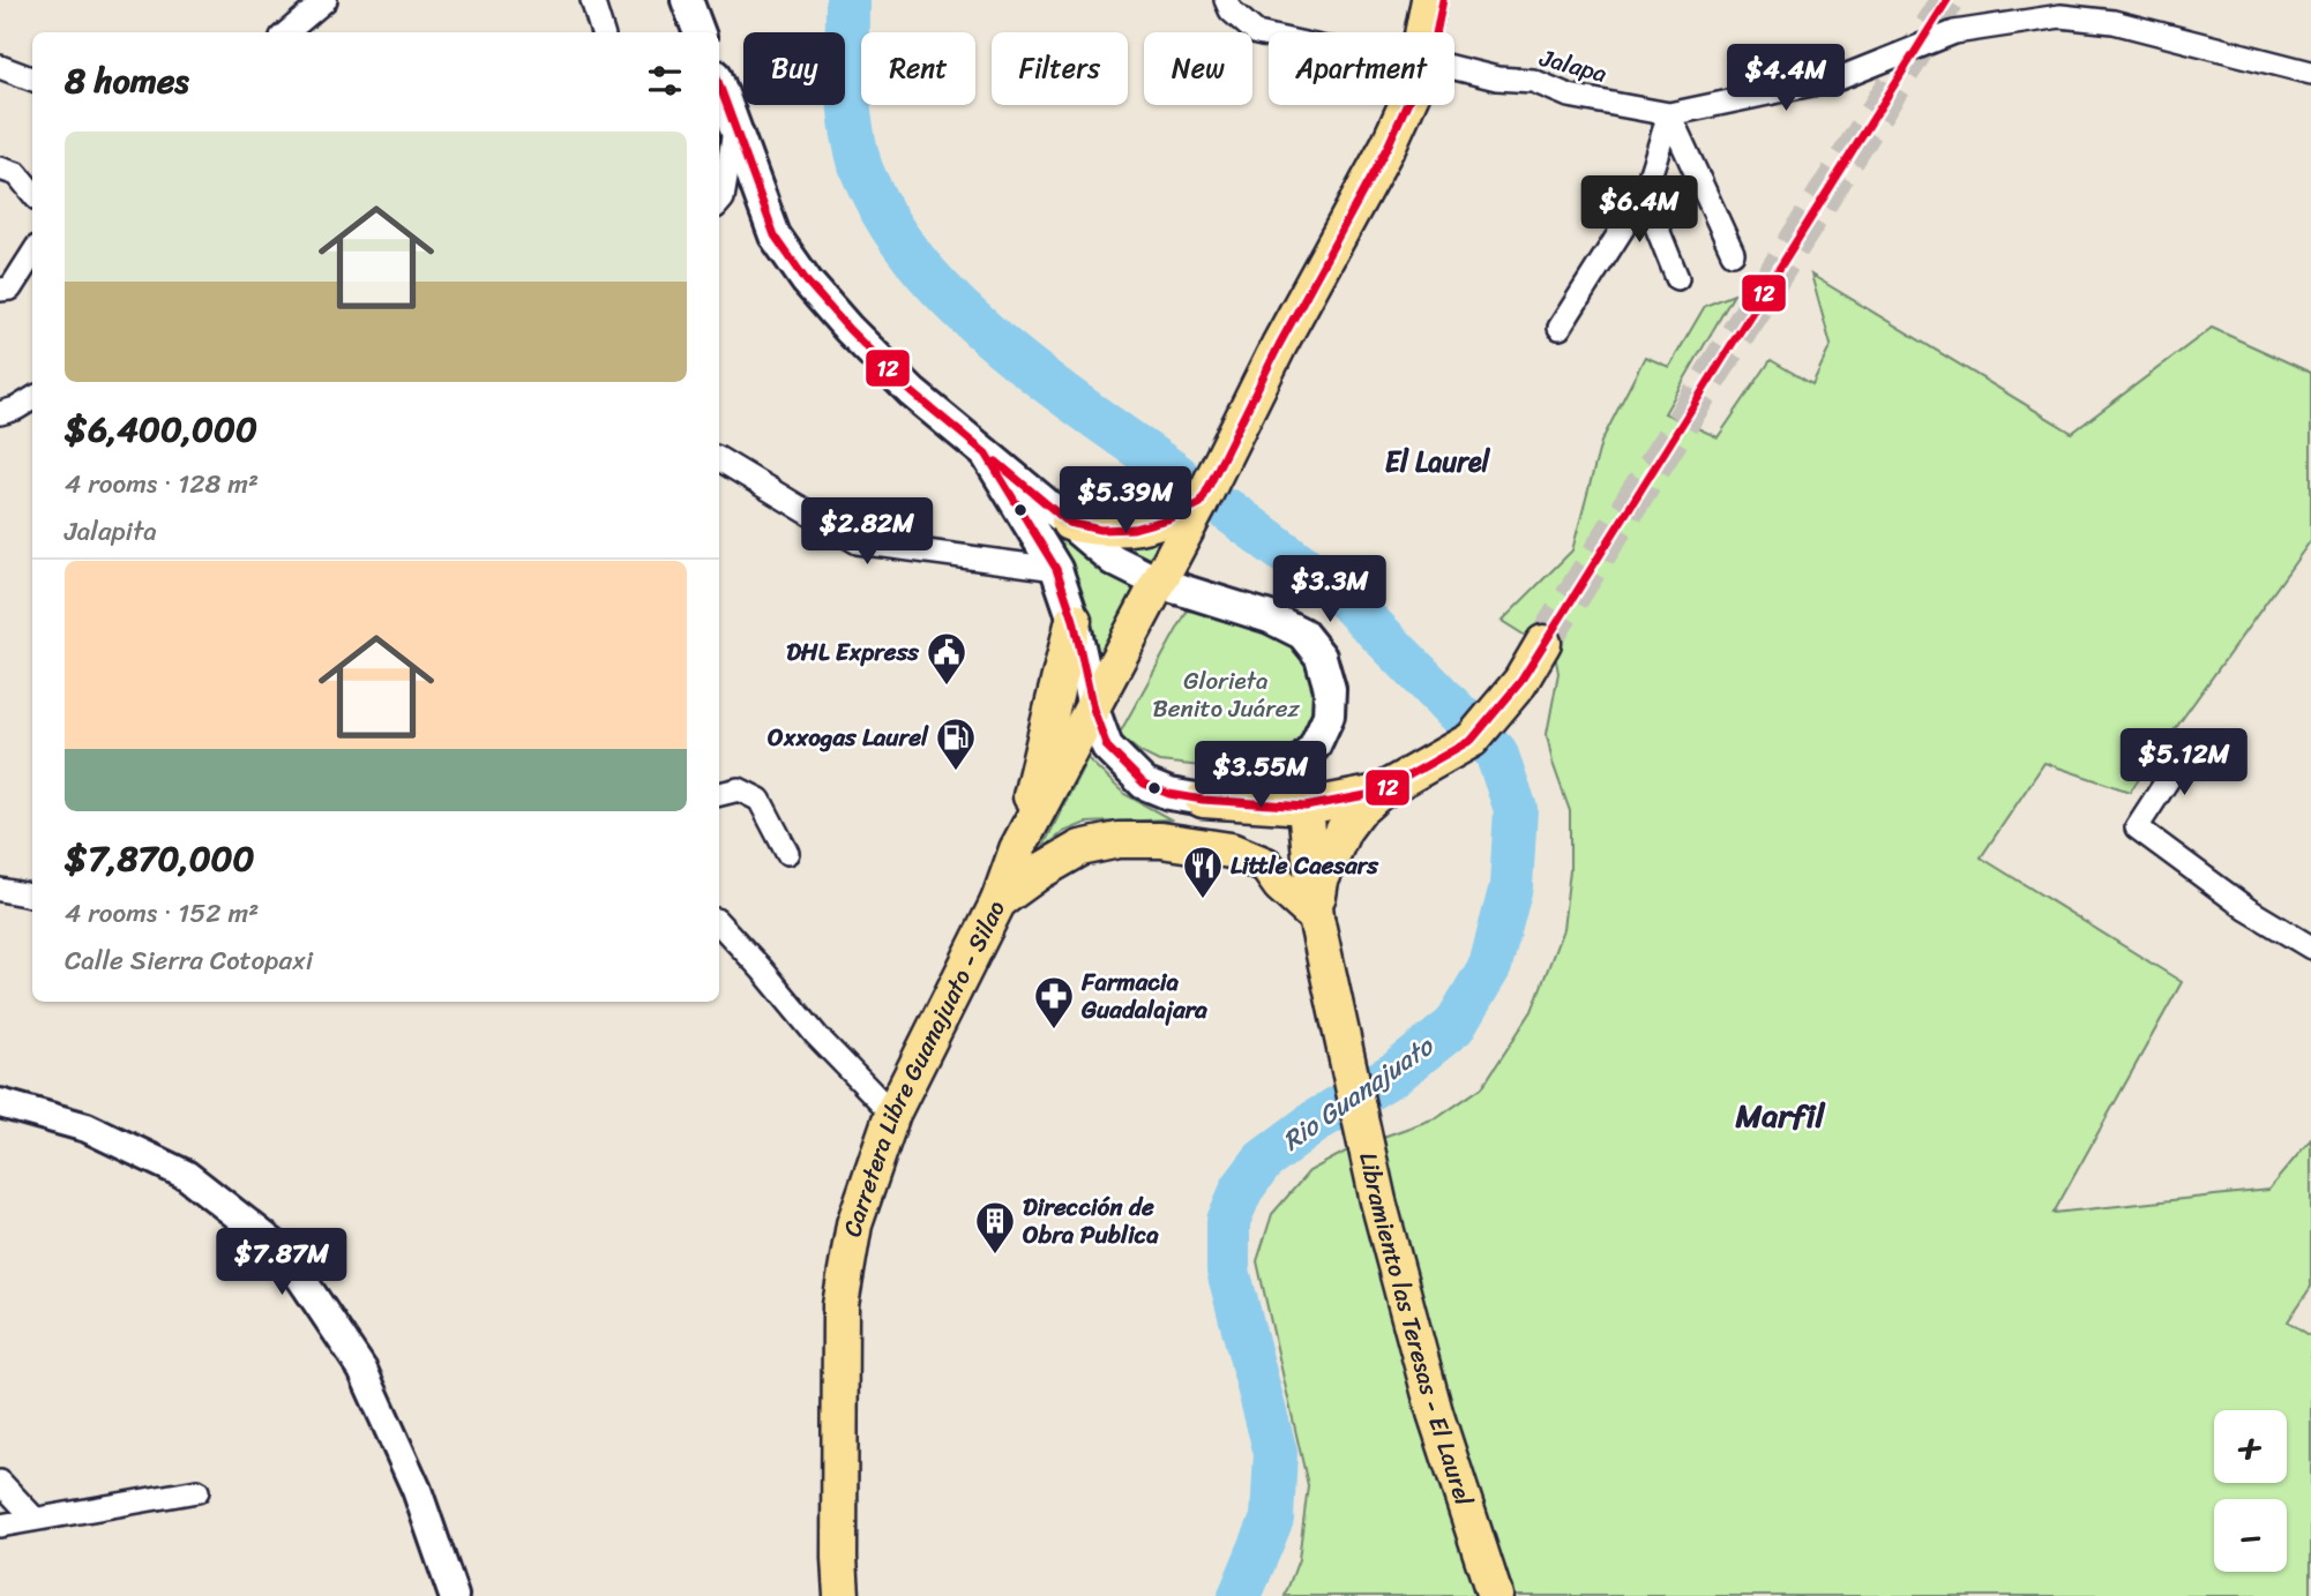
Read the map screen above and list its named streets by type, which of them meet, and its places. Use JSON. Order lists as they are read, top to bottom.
{
  "streets": {
    "main road": ["Carretera Libre Guanajuato - Silao", "Libramiento las Teresas - El Laurel"],
    "street": ["Jalapa"]
  },
  "districts": ["El Laurel", "Marfil"],
  "water": ["Rio Guanajuato"],
  "parks": ["Glorieta Benito Juárez"],
  "places": {
    "public building": ["DHL Express"],
    "fuel station": ["Oxxogas Laurel"],
    "restaurant": ["Little Caesars"],
    "pharmacy": ["Farmacia Guadalajara"],
    "building": ["Dirección de Obra Publica"]
  },
  "lines": ["transit line 12"],
  "page": {
    "chip": [
      "Buy",
      "Rent",
      "Filters",
      "New",
      "Apartment"
    ],
    "heading": "8 homes",
    "price": [
      "$4.4M",
      "$6.4M",
      "$5.39M",
      "$2.82M",
      "$3.3M",
      "$5.12M",
      "$3.55M",
      "$7.87M"
    ],
    "list": [
      {
        "name": "$6,400,000",
        "note": "4 rooms · 128 m² · Jalapita"
      },
      {
        "name": "$7,870,000",
        "note": "4 rooms · 152 m² · Calle Sierra Cotopaxi"
      }
    ],
    "map_buttons": ["+", "−"]
  }
}
